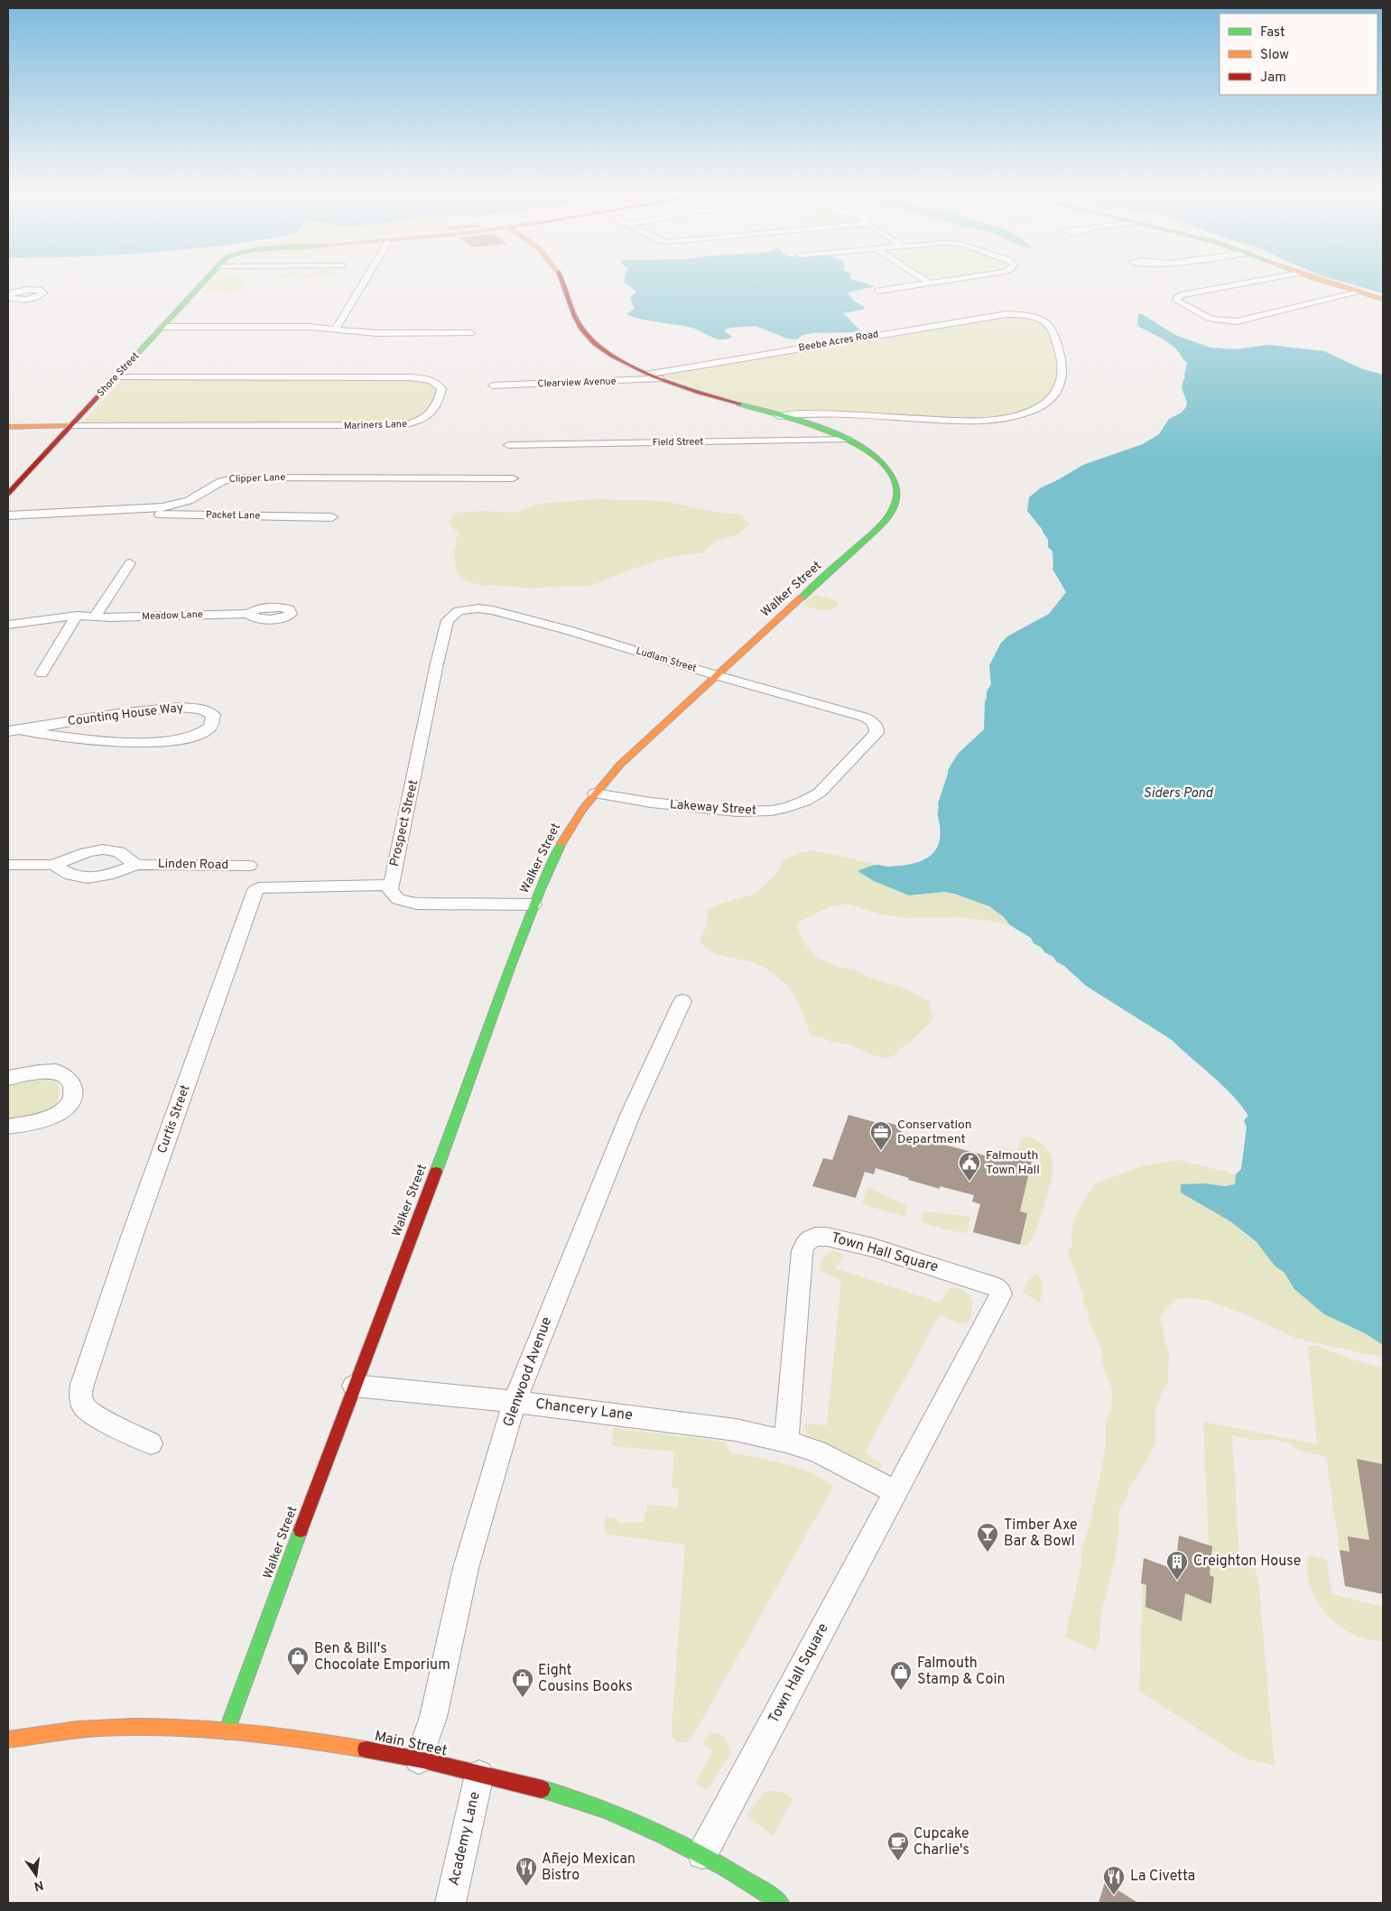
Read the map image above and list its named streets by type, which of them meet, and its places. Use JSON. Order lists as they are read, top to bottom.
{
  "streets": {
    "street": [
      "Beebe Acres Road",
      "Shore Street",
      "Clearview Avenue",
      "Mariners Lane",
      "Field Street",
      "Clipper Lane",
      "Packet Lane",
      "Walker Street",
      "Meadow Lane",
      "Ludlam Street",
      "Counting House Way",
      "Lakeway Street",
      "Prospect Street",
      "Linden Road",
      "Curtis Street",
      "Town Hall Square",
      "Glenwood Avenue",
      "Chancery Lane",
      "Main Street",
      "Academy Lane"
    ]
  },
  "crossings": [
    ["Beebe Acres Road", "Walker Street"],
    ["Shore Street", "Mariners Lane"],
    ["Clearview Avenue", "Walker Street"],
    ["Field Street", "Walker Street"],
    ["Clipper Lane", "Packet Lane"],
    ["Walker Street", "Ludlam Street"],
    ["Walker Street", "Lakeway Street"],
    ["Walker Street", "Chancery Lane"],
    ["Walker Street", "Main Street"],
    ["Ludlam Street", "Lakeway Street"],
    ["Ludlam Street", "Prospect Street"],
    ["Prospect Street", "Curtis Street"],
    ["Town Hall Square", "Chancery Lane"],
    ["Town Hall Square", "Main Street"],
    ["Glenwood Avenue", "Chancery Lane"],
    ["Glenwood Avenue", "Main Street"],
    ["Main Street", "Academy Lane"]
  ],
  "water": ["Siders Pond"],
  "places": {
    "office": ["Conservation Department"],
    "public building": ["Falmouth Town Hall"],
    "bar": ["Timber Axe Bar & Bowl"],
    "building": ["Creighton House"],
    "shop": ["Ben & Bill's Chocolate Emporium", "Falmouth Stamp & Coin", "Eight Cousins Books"],
    "cafe": ["Cupcake Charlie's"],
    "restaurant": ["Añejo Mexican Bistro", "La Civetta"]
  },
  "legend": ["Fast", "Slow", "Jam"],
  "north": "bottom"
}
